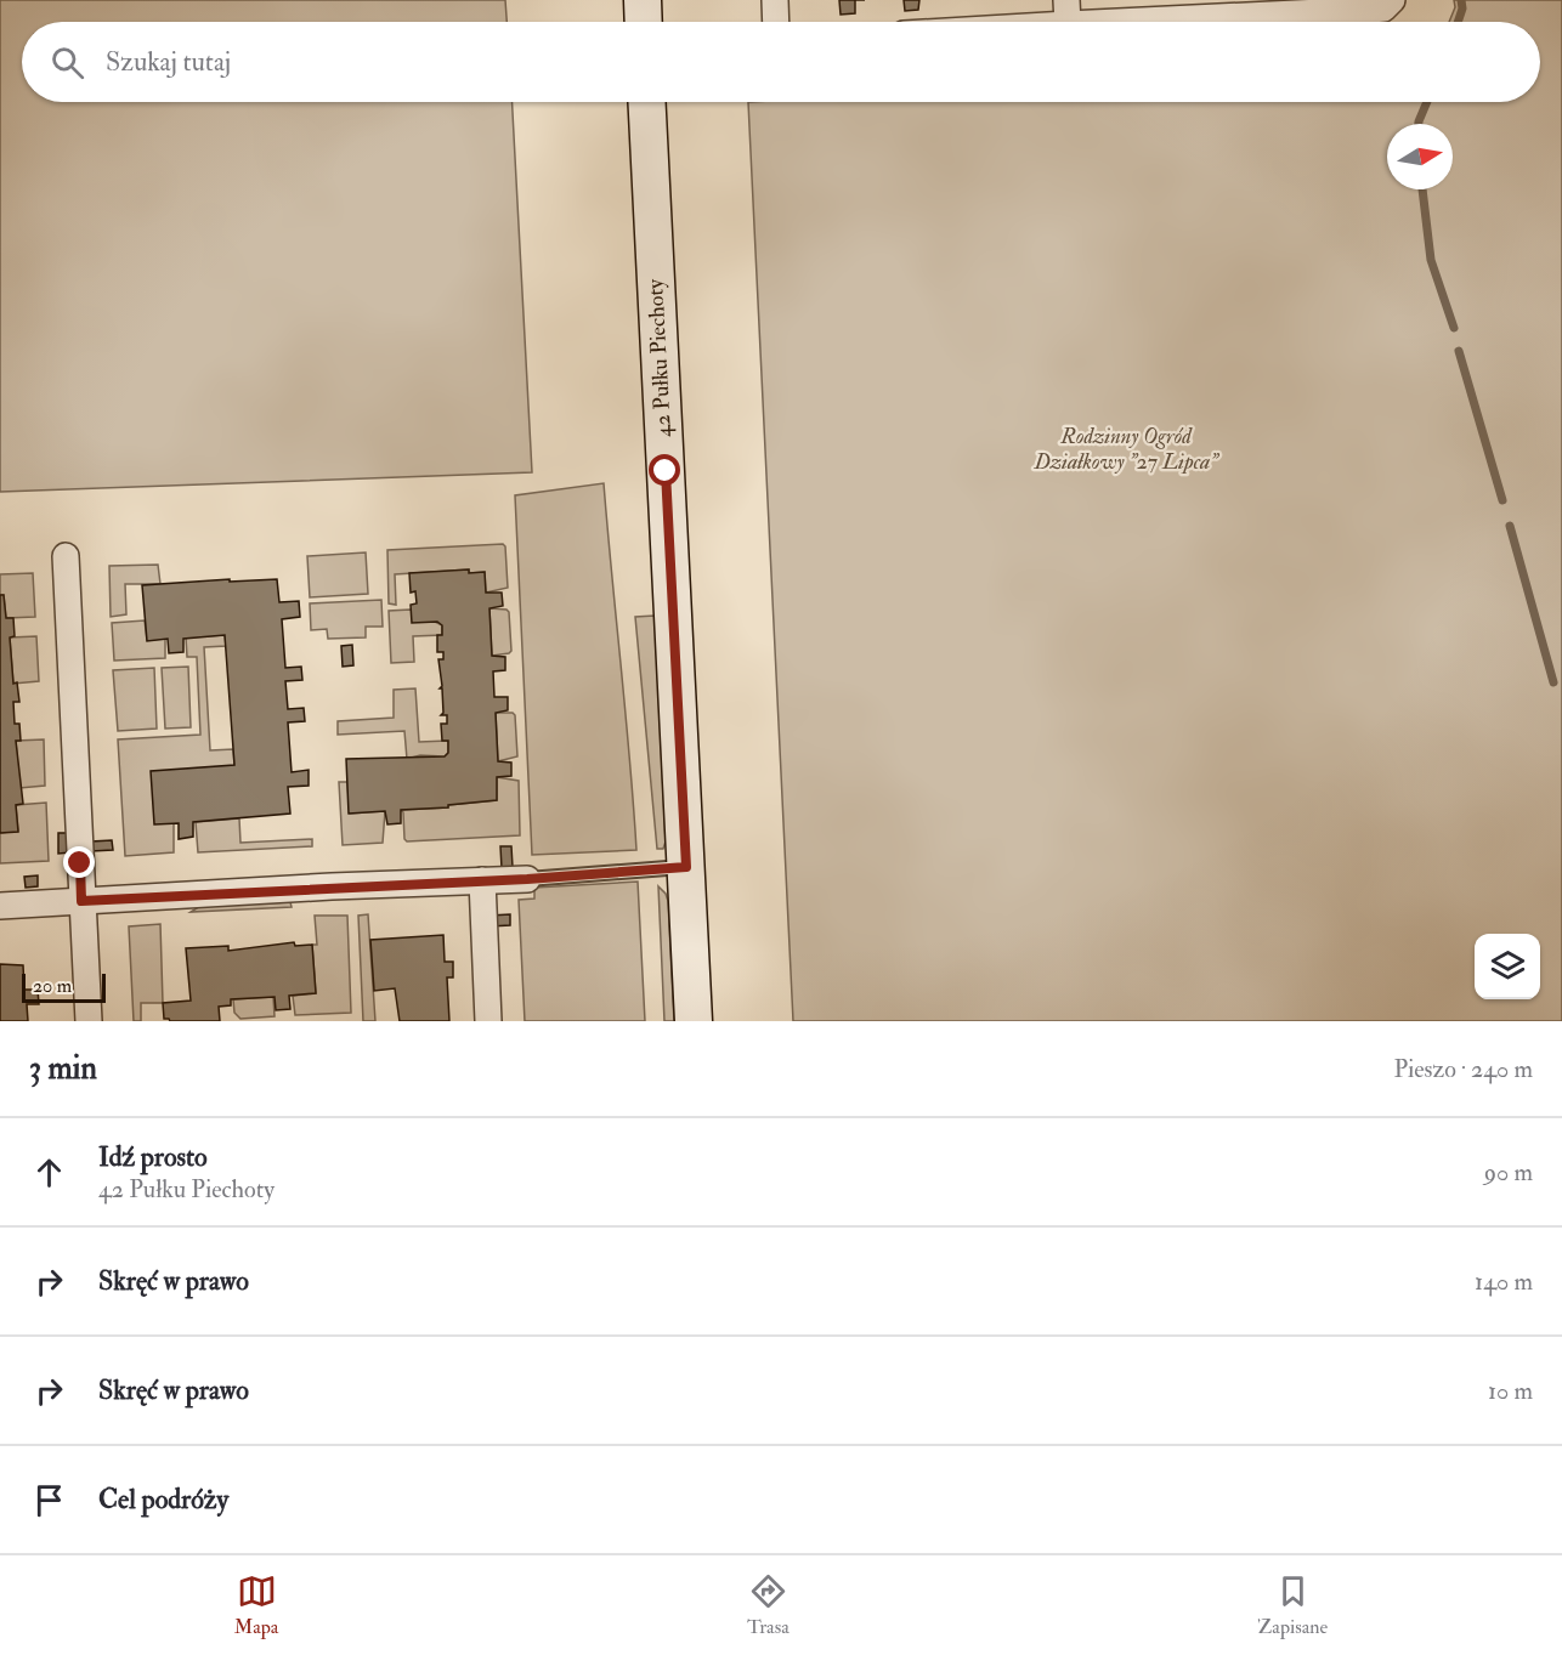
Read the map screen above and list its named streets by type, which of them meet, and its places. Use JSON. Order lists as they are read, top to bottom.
{
  "streets": {
    "street": ["42 Pułku Piechoty"]
  },
  "parks": ["Rodzinny Ogród Działkowy \"27 Lipca\""],
  "scale_bar": "20 m",
  "north": "right",
  "page": {
    "search": "Szukaj tutaj",
    "scale": "20 m",
    "heading": ["3 min", "Pieszo · 240 m"],
    "list": [
      ["Idź prosto", "42 Pułku Piechoty", "90 m"],
      ["Skręć w prawo", "140 m"],
      ["Skręć w prawo", "10 m"],
      "Cel podróży"
    ],
    "nav": ["Mapa", "Trasa", "Zapisane"]
  }
}
